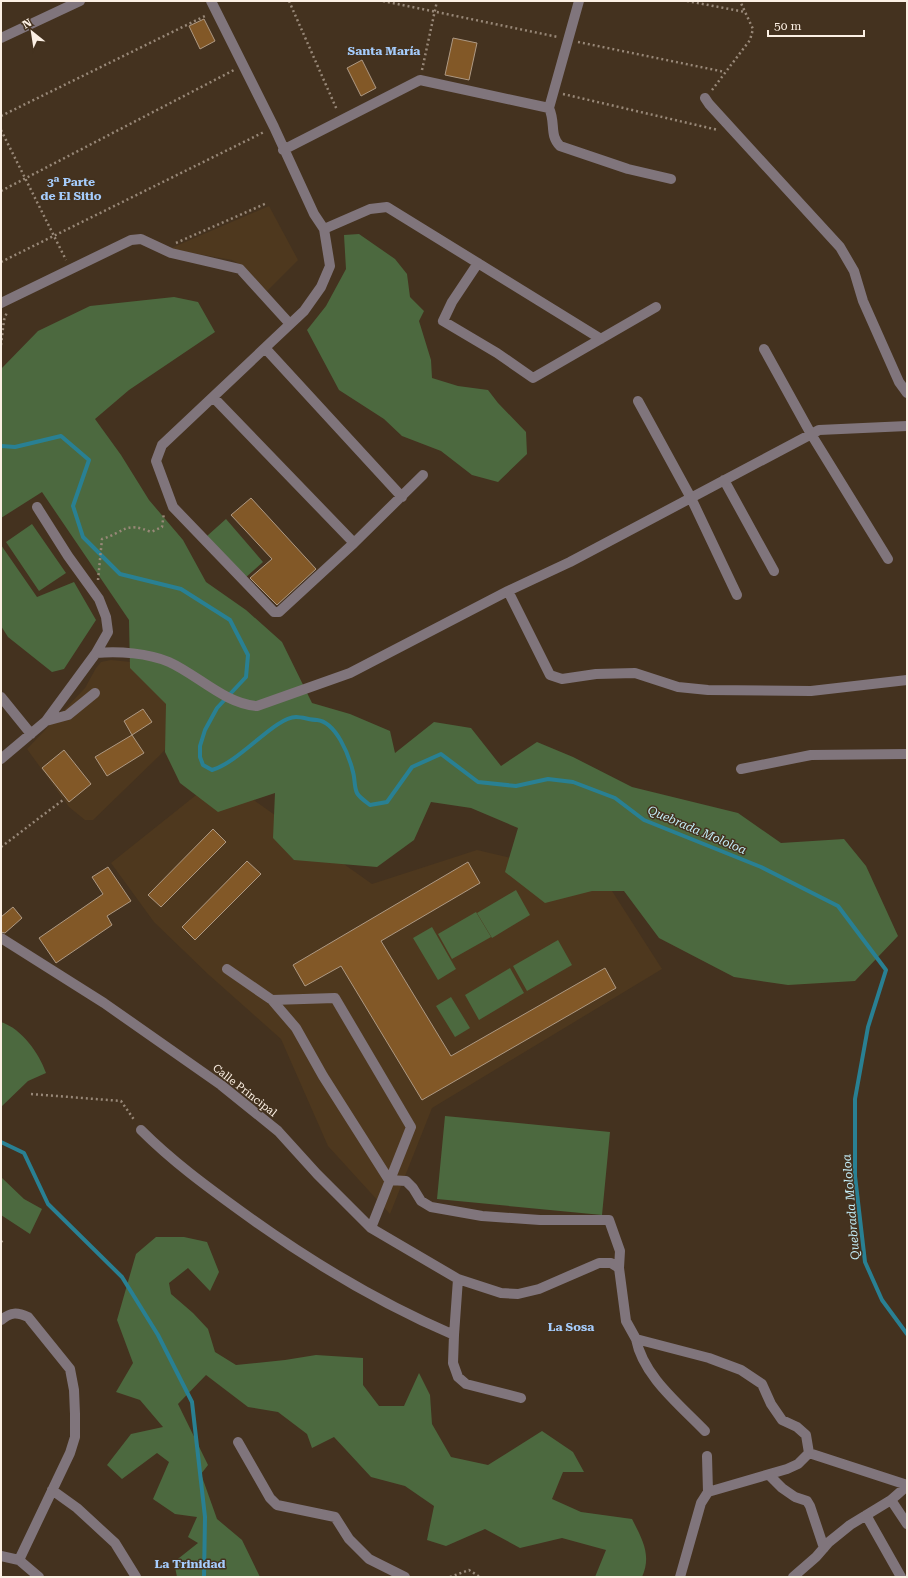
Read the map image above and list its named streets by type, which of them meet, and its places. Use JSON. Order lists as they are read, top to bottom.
{
  "streets": {
    "street": ["Calle Principal"]
  },
  "districts": [
    "Santa María",
    "3ª Parte de El Sitio",
    "La Sosa",
    "La Trinidad"
  ],
  "water": ["Quebrada Mololoa"],
  "scale_bar": "50 m",
  "north": "top left"
}
